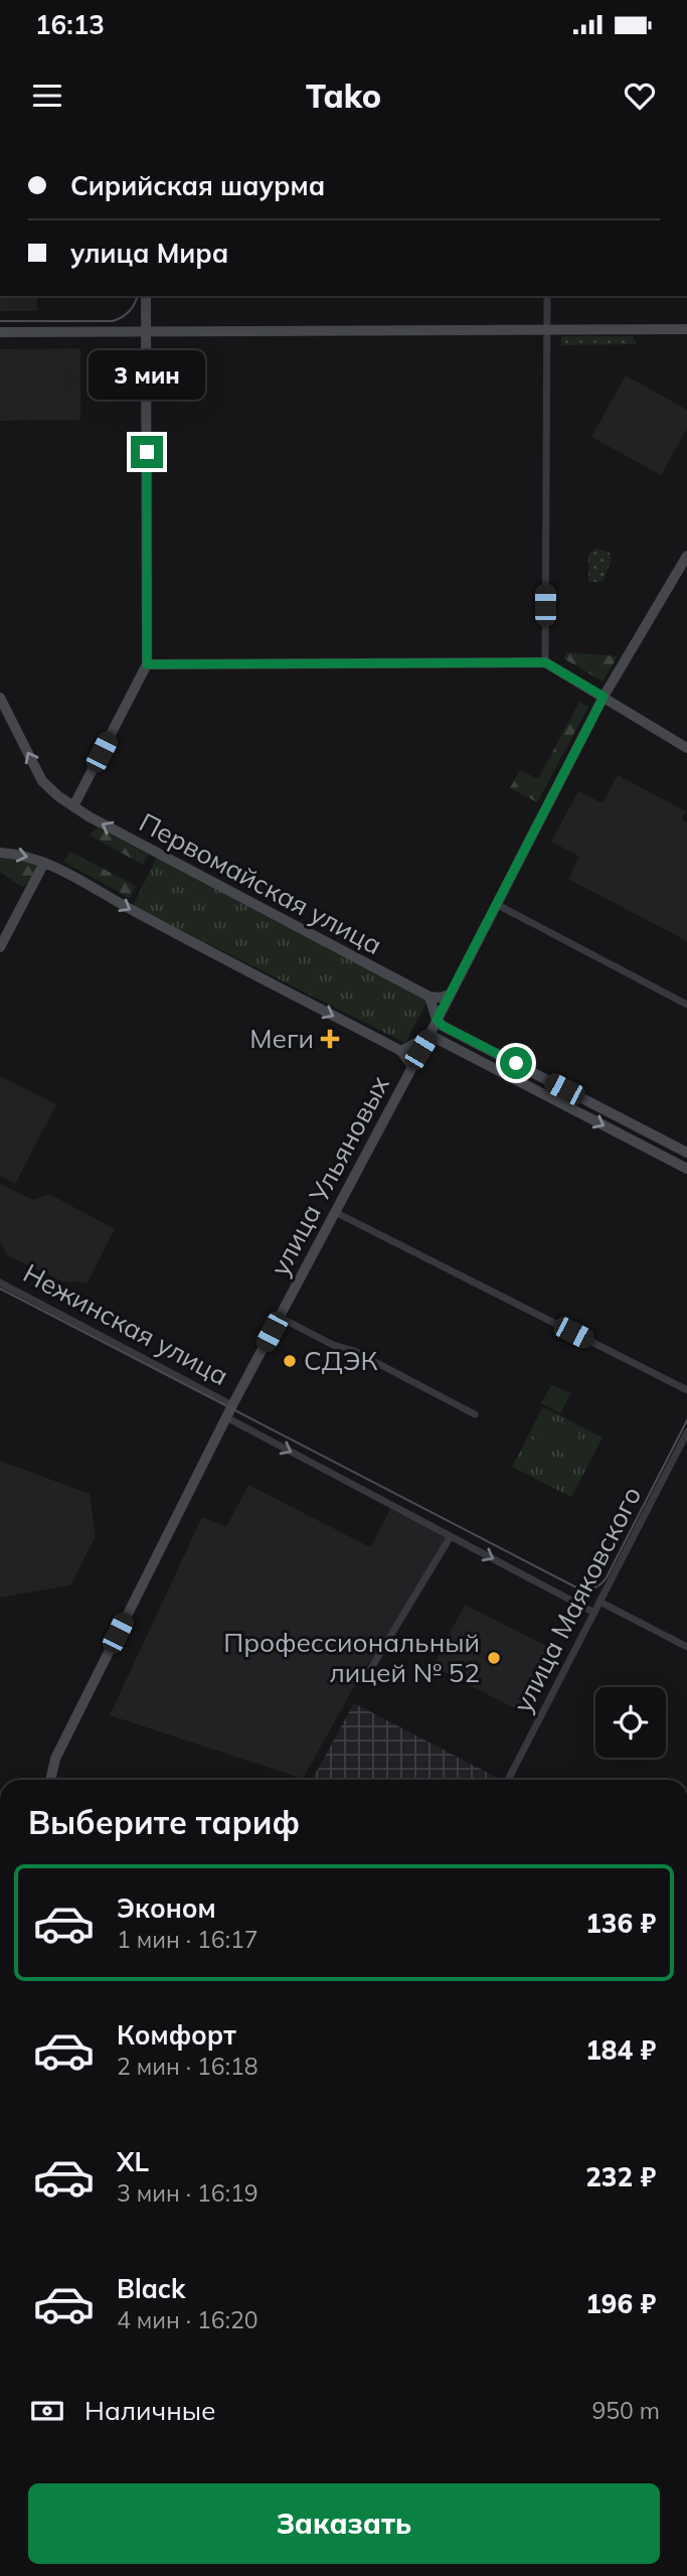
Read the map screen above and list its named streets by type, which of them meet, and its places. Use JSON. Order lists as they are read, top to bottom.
{
  "streets": {
    "main road": ["Первомайская улица", "улица Ульяновых"],
    "street": ["Нежинская улица", "улица Маяковского"]
  },
  "crossings": [
    ["улица Ульяновых", "Нежинская улица"]
  ],
  "places": {
    "health": ["Меги"],
    "other": ["СДЭК", "Профессиональный лицей № 52"]
  },
  "page": {
    "status": "16:13",
    "header": "Tako",
    "banner": ["Сирийская шаурма", "улица Мира"],
    "bubble": "3 мин",
    "heading": "Выберите тариф",
    "list": [
      {
        "name": "Эконом",
        "note": "1 мин · 16:17",
        "value": "136 ₽"
      },
      {
        "name": "Комфорт",
        "note": "2 мин · 16:18",
        "value": "184 ₽"
      },
      {
        "name": "XL",
        "note": "3 мин · 16:19",
        "value": "232 ₽"
      },
      {
        "name": "Black",
        "note": "4 мин · 16:20",
        "value": "196 ₽"
      }
    ],
    "pay": ["Наличные", "950 m"],
    "buttons": "Заказать"
  }
}
